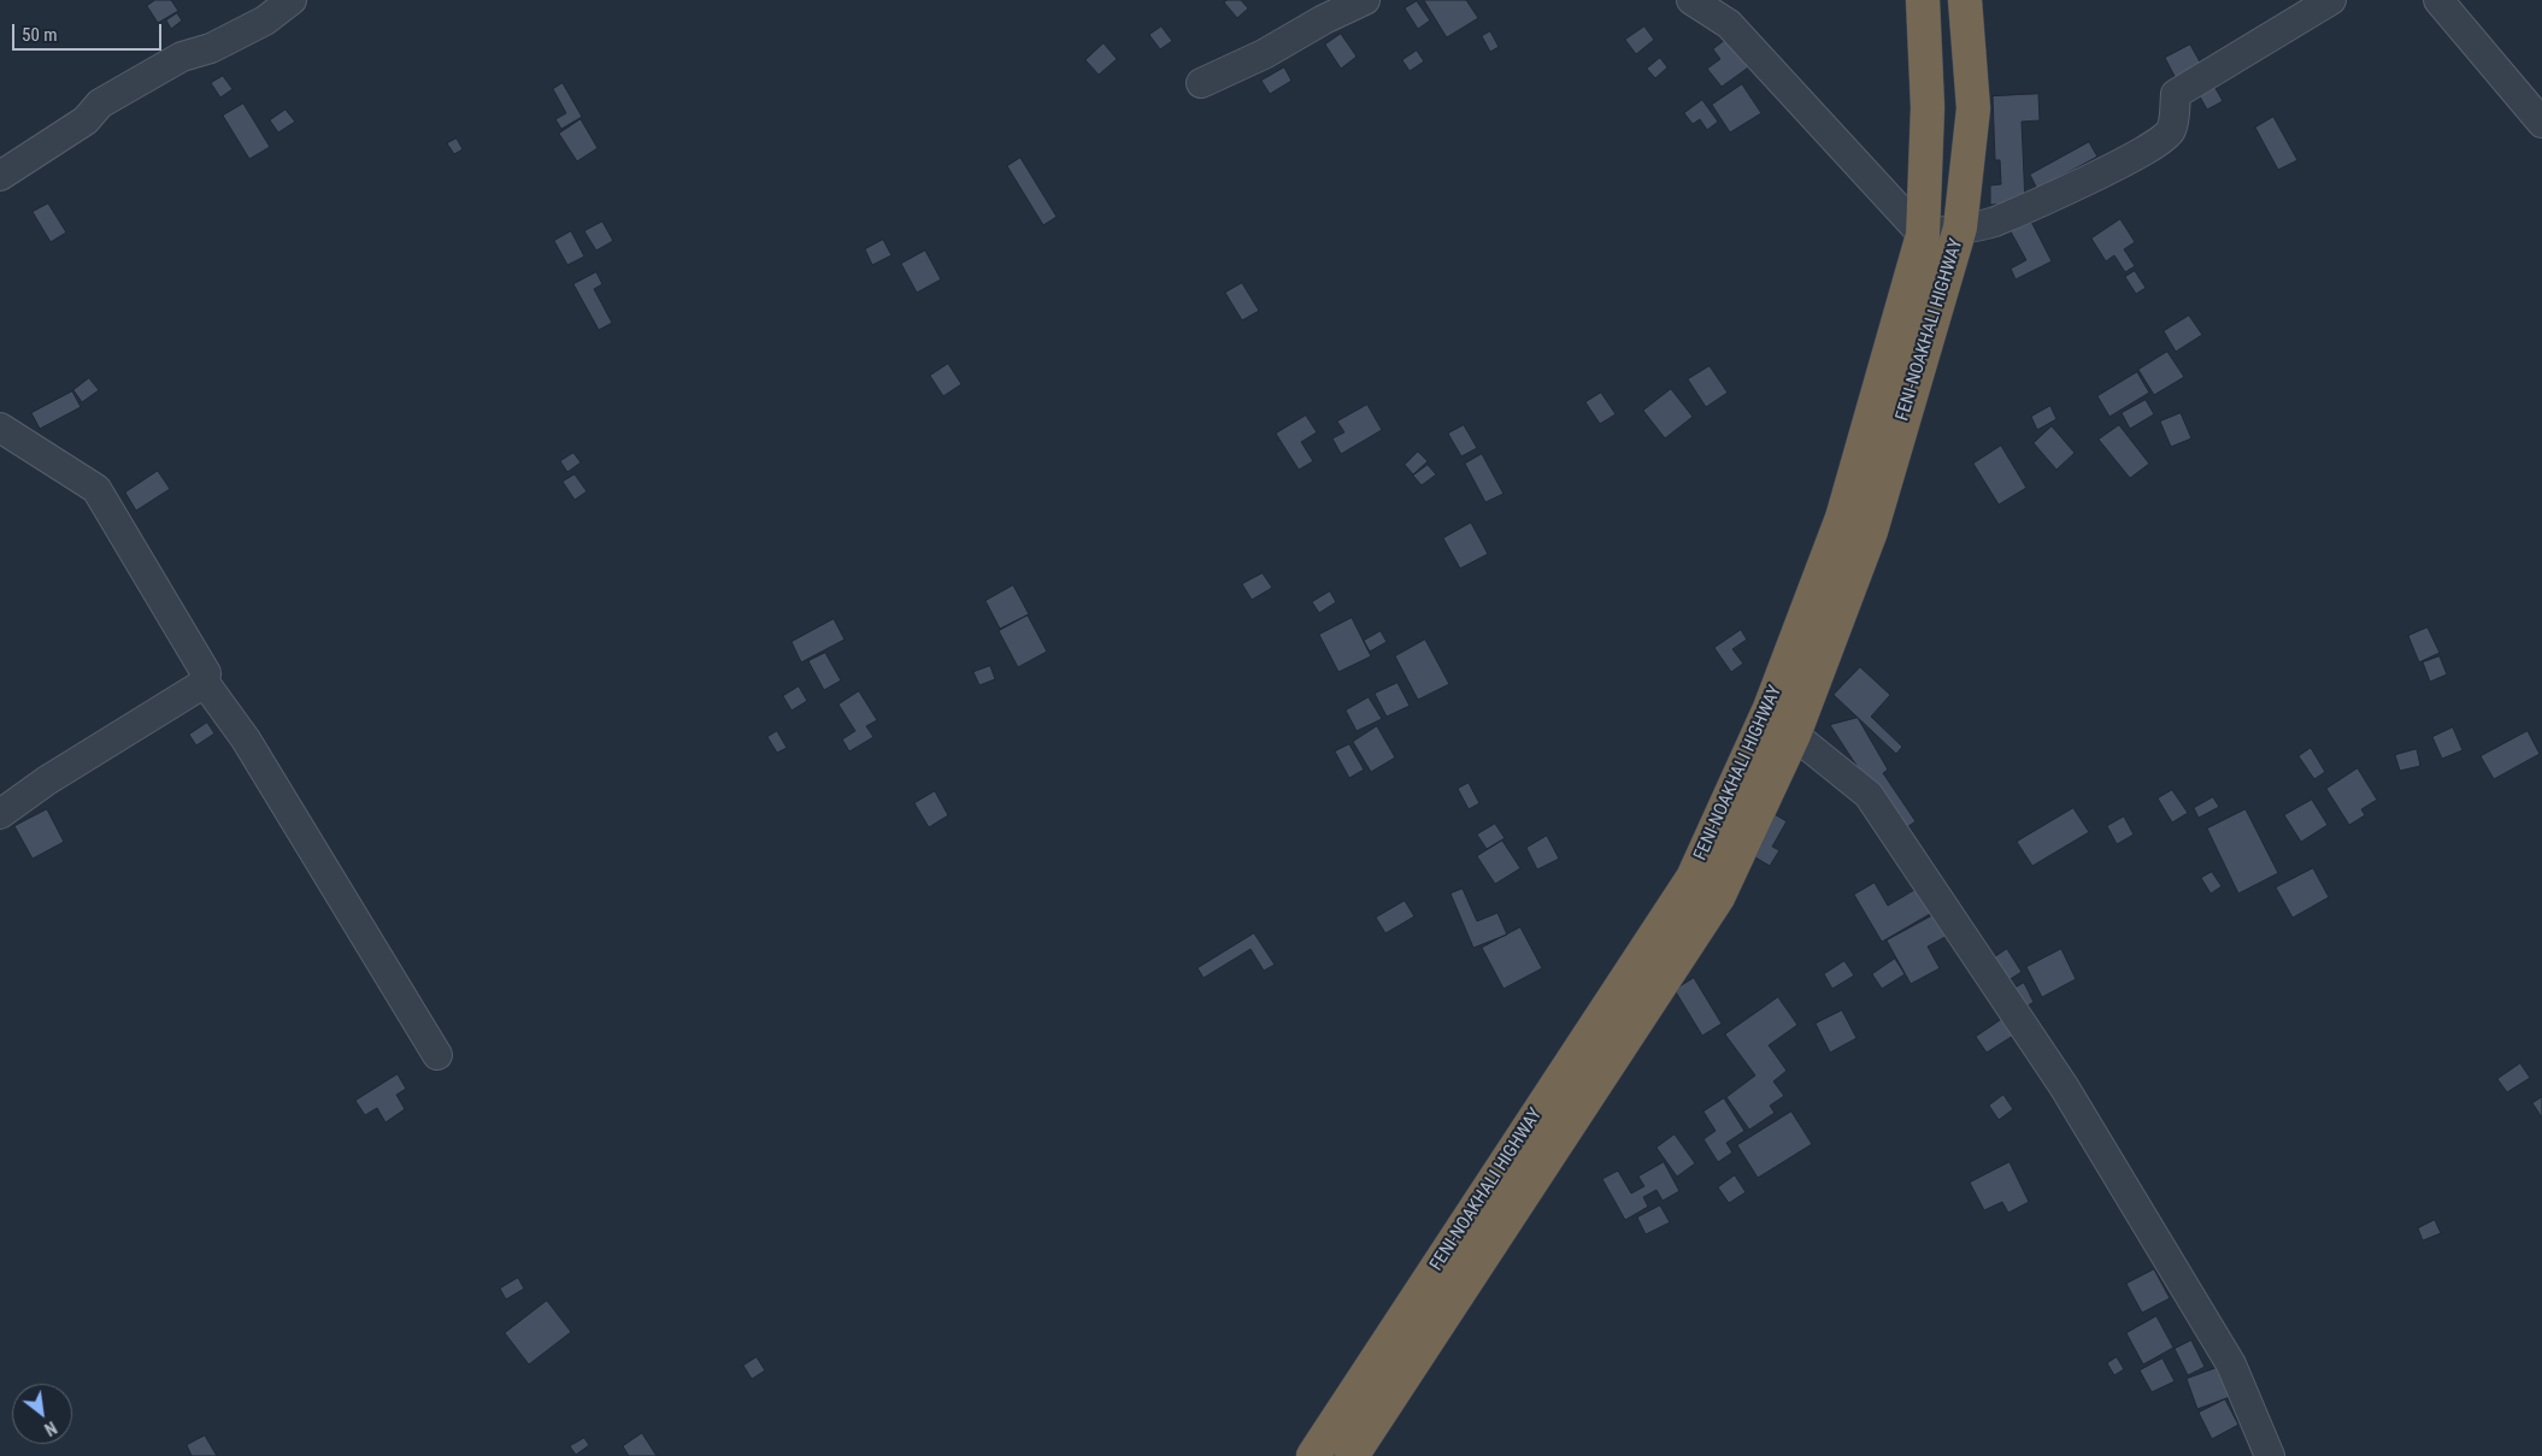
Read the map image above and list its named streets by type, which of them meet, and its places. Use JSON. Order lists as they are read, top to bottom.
{
  "streets": {
    "highway": ["FENI-NOAKHALI HIGHWAY"]
  },
  "scale_bar": "50 m",
  "north": "bottom right"
}
